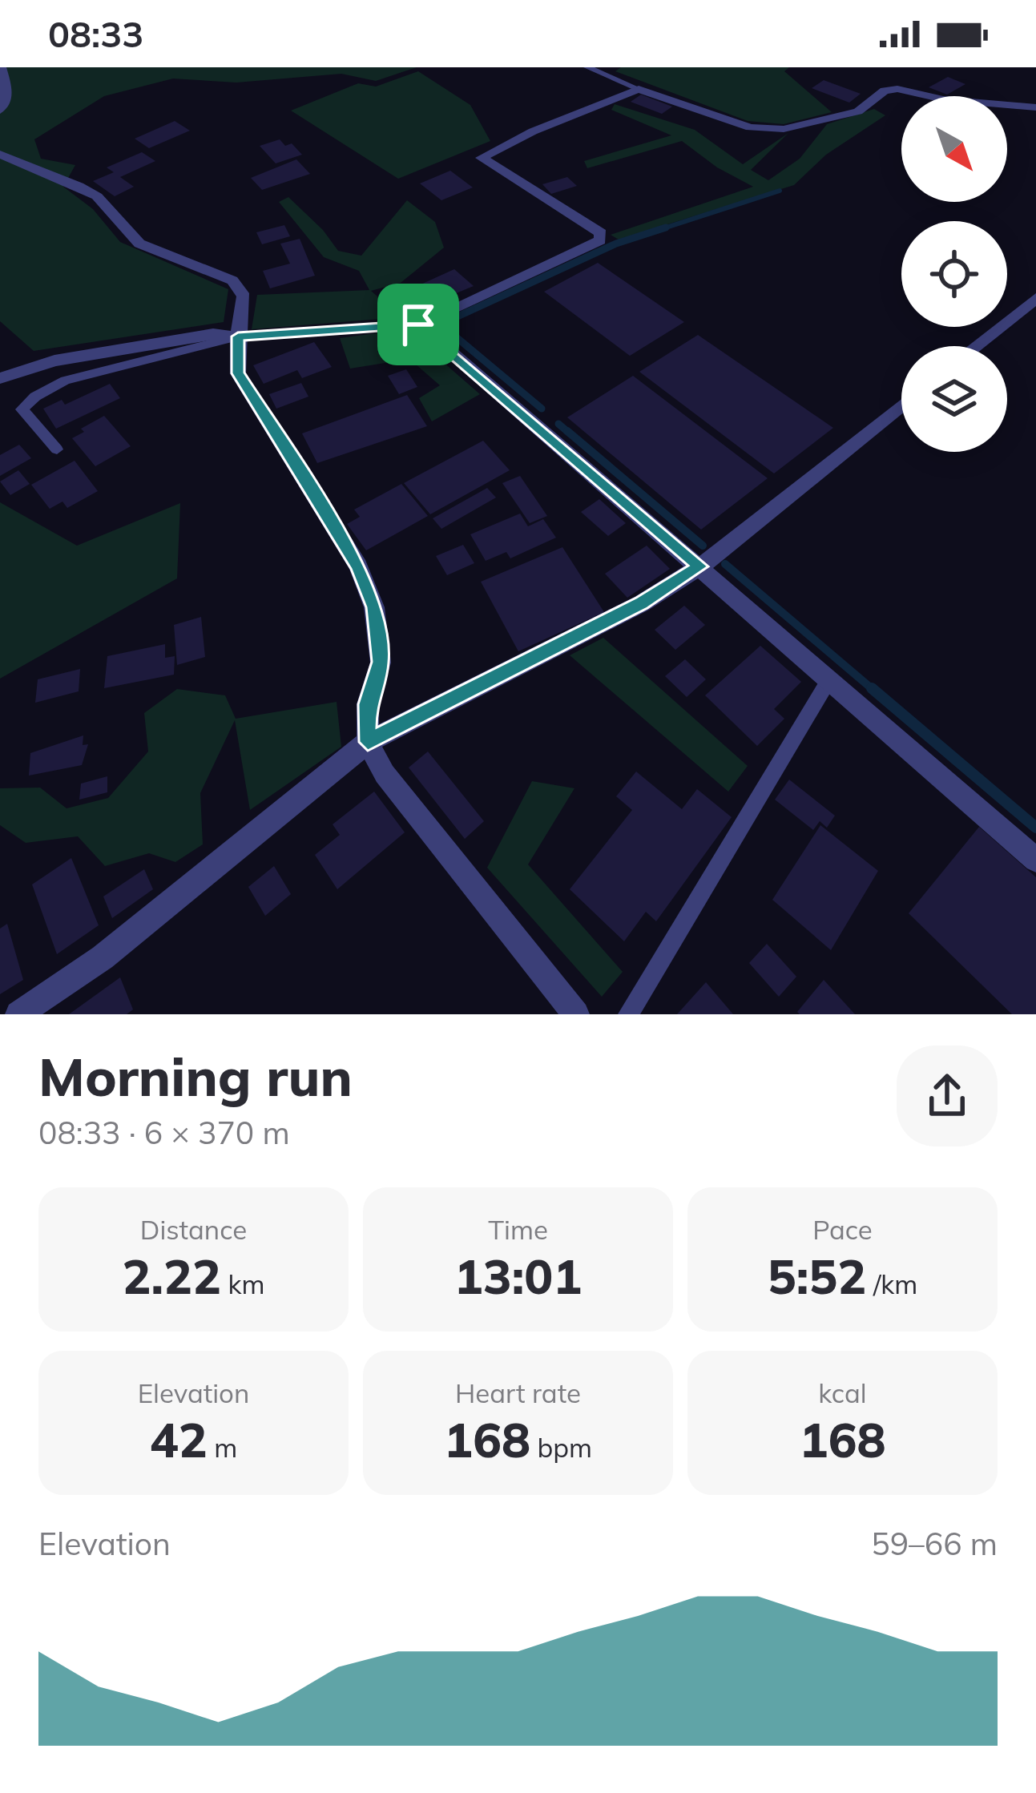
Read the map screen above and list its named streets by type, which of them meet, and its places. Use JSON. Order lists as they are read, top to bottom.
{
  "north": "bottom right",
  "page": {
    "status": "08:33",
    "heading": ["Morning run", "08:33 · 6 × 370 m"],
    "stats": [
      ["Distance", "2.22 km"],
      ["Time", "13:01"],
      ["Pace", "5:52 /km"],
      ["Elevation", "42 m"],
      ["Heart rate", "168 bpm"],
      ["kcal", "168"]
    ],
    "chart": ["Elevation", "59–66 m"]
  }
}
